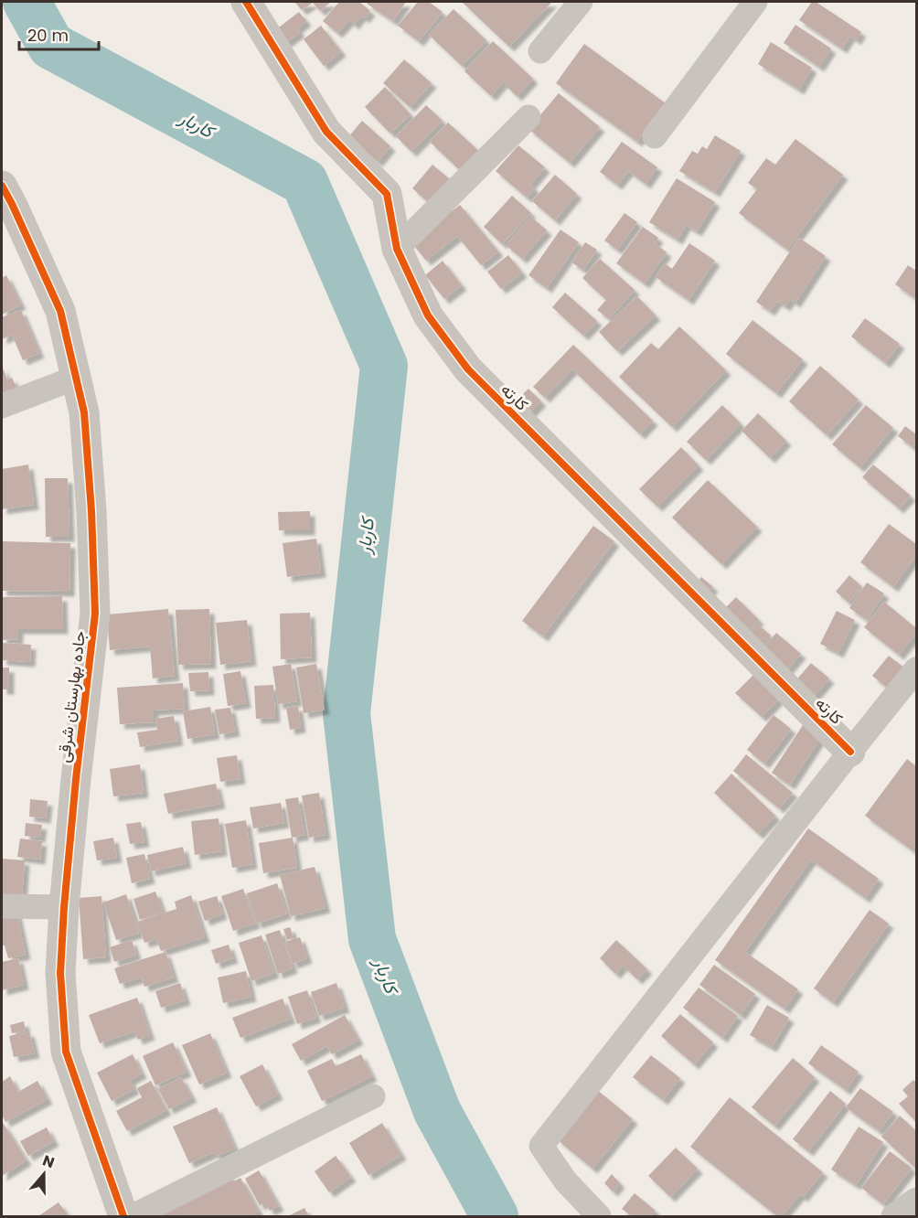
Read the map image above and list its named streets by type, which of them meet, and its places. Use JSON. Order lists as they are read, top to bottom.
{
  "streets": {
    "street": ["کارته", "جاده بهارستان شرقی"]
  },
  "water": ["کاربار"],
  "scale_bar": "20 m",
  "north": "top"
}
